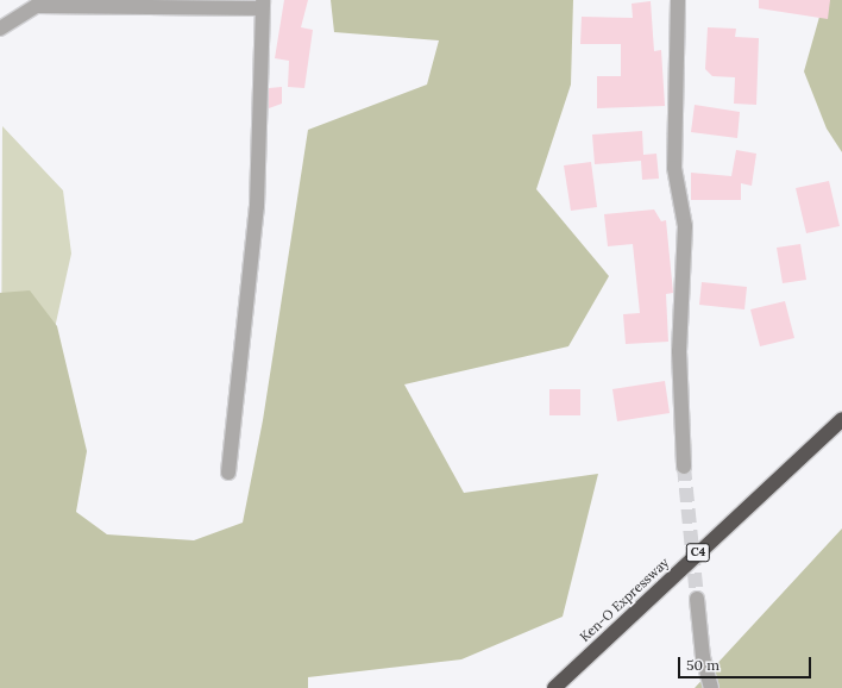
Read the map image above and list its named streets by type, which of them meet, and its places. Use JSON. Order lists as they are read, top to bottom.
{
  "streets": {
    "highway": ["C4", "Ken-O Expressway"]
  },
  "scale_bar": "50 m"
}
